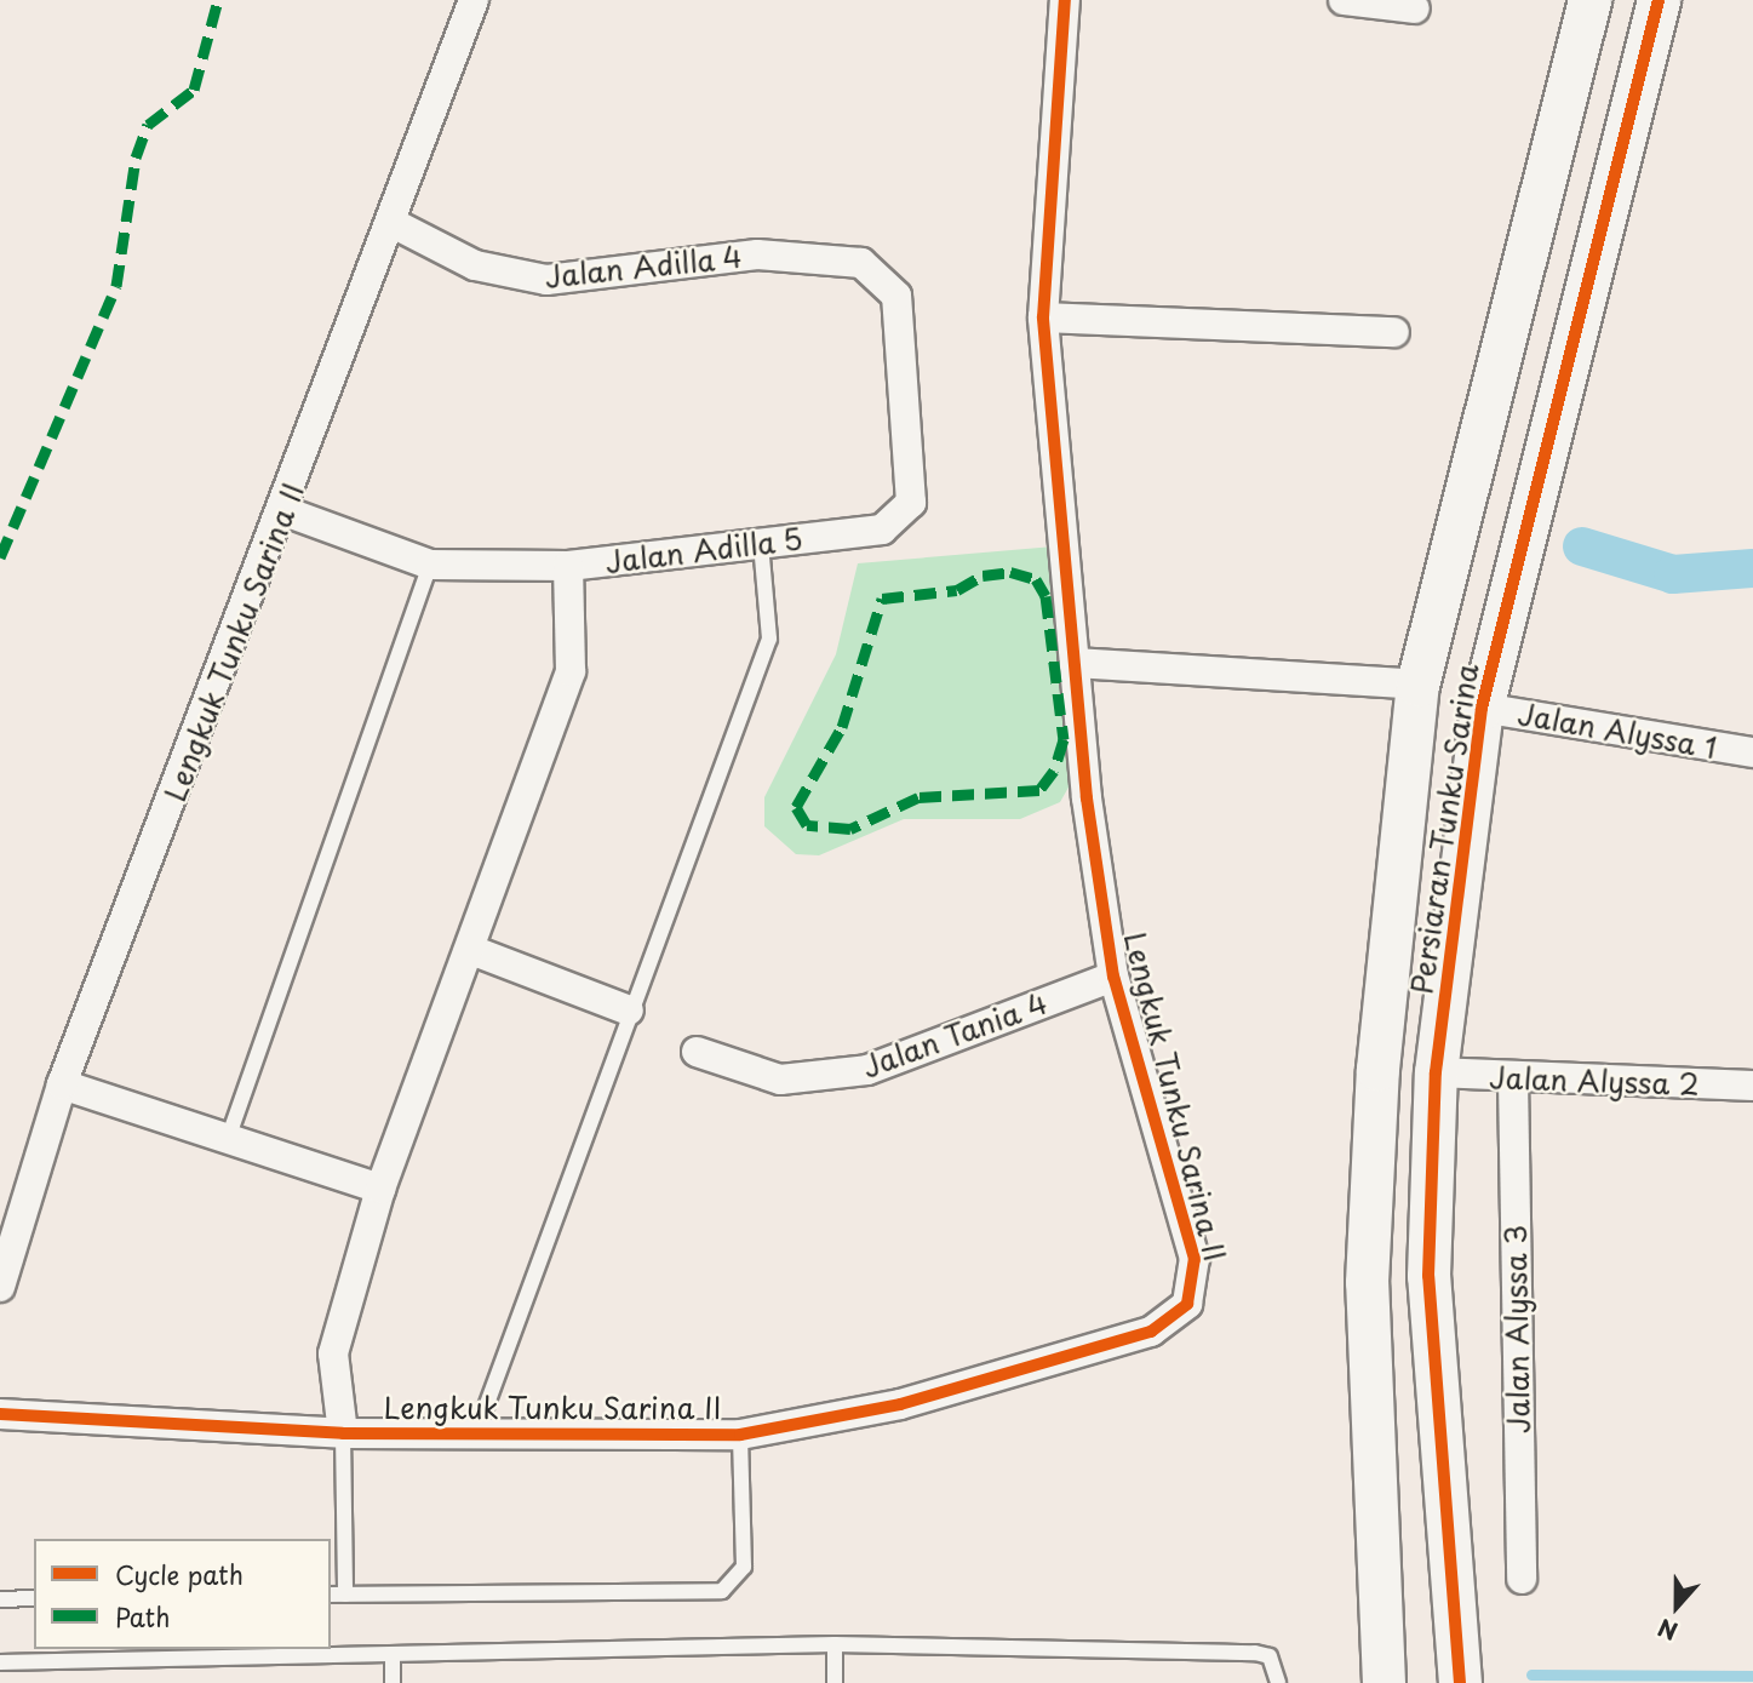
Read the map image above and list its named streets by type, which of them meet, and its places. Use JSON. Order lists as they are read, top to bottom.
{
  "streets": {
    "street": [
      "Jalan Adilla 4",
      "Jalan Adilla 5",
      "Lengkuk Tunku Sarina II",
      "Jalan Alyssa 1",
      "Persiaran Tunku Sarina",
      "Jalan Tania 4",
      "Jalan Alyssa 2",
      "Jalan Alyssa 3"
    ]
  },
  "crossings": [
    ["Jalan Adilla 4", "Jalan Adilla 5"],
    ["Jalan Adilla 4", "Lengkuk Tunku Sarina II"],
    ["Jalan Adilla 5", "Lengkuk Tunku Sarina II"],
    ["Lengkuk Tunku Sarina II", "Jalan Tania 4"],
    ["Jalan Alyssa 1", "Persiaran Tunku Sarina"],
    ["Persiaran Tunku Sarina", "Jalan Alyssa 2"],
    ["Jalan Alyssa 2", "Jalan Alyssa 3"]
  ],
  "legend": ["Cycle path", "Path"],
  "north": "bottom"
}
